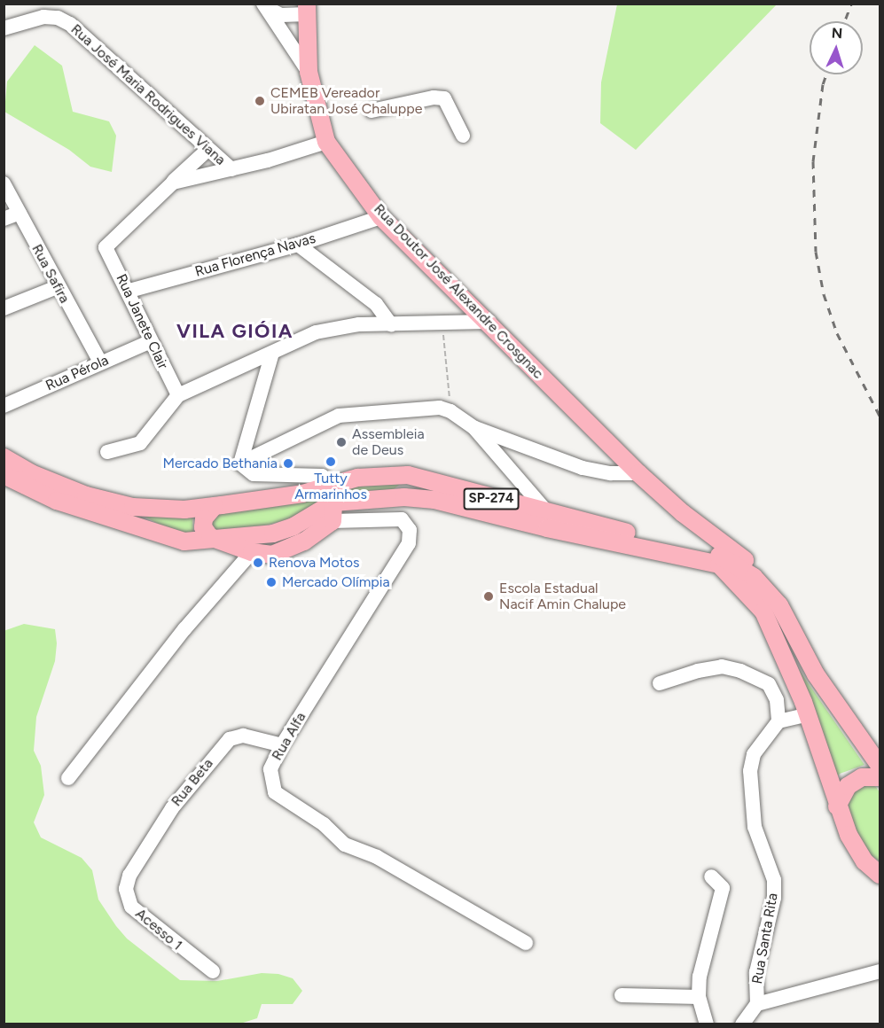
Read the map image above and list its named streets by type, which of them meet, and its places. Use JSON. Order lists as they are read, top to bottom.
{
  "streets": {
    "main road": ["Rua Doutor José Alexandre Crosgnac", "SP-274"],
    "street": [
      "Rua José Maria Rodrigues Viana",
      "Rua Florença Navas",
      "Rua Safira",
      "Rua Janete Clair",
      "Rua Pérola",
      "Rua Alfa",
      "Rua Beta",
      "Acesso 1",
      "Rua Santa Rita"
    ]
  },
  "crossings": [
    ["Rua Florença Navas", "Rua Doutor José Alexandre Crosgnac"],
    ["Rua Florença Navas", "Rua Janete Clair"],
    ["Rua Safira", "Rua Pérola"],
    ["Rua Doutor José Alexandre Crosgnac", "SP-274"],
    ["Rua Janete Clair", "Rua Pérola"],
    ["Rua Alfa", "Rua Beta"],
    ["Rua Beta", "Acesso 1"]
  ],
  "districts": ["VILA GIÓIA"],
  "places": [
    "CEMEB Vereador Ubiratan José Chaluppe",
    "Assembleia de Deus",
    "Tutty Armarinhos",
    "Mercado Bethania",
    "Renova Motos",
    "Mercado Olímpia",
    "Escola Estadual Nacif Amin Chalupe"
  ],
  "north": "top"
}
